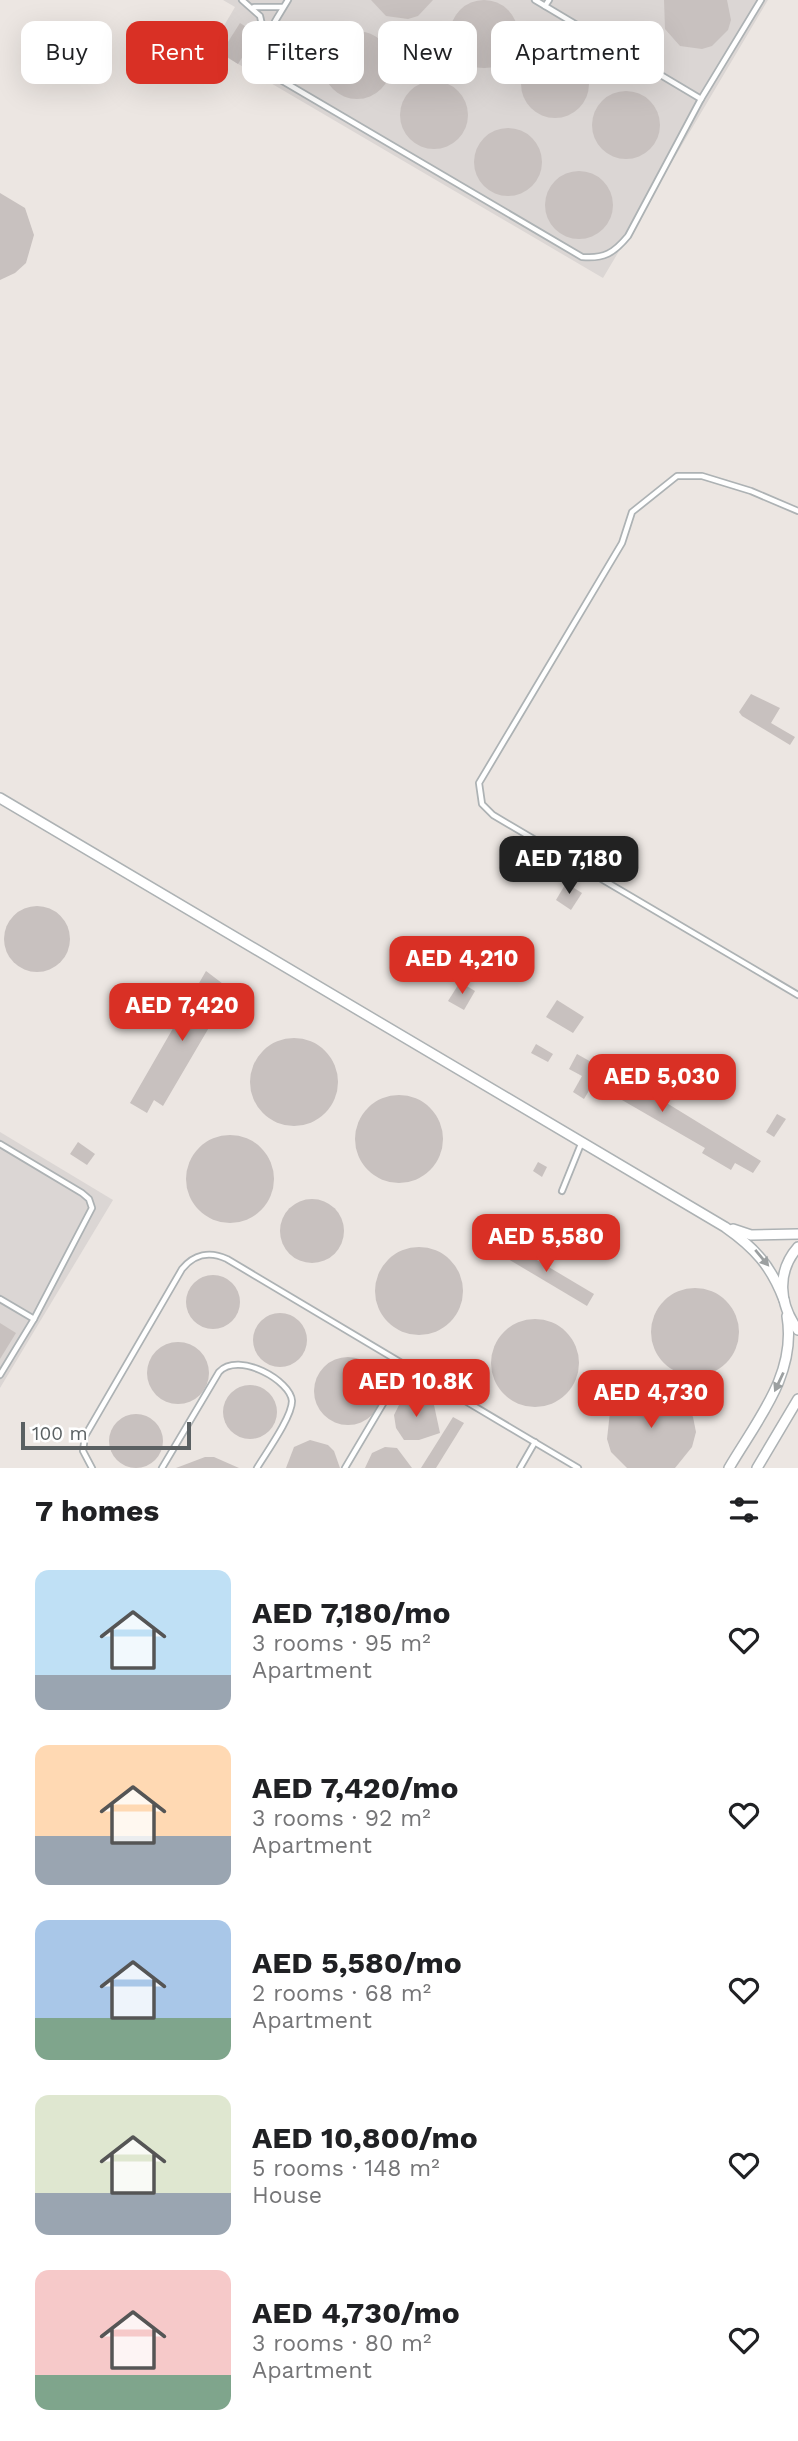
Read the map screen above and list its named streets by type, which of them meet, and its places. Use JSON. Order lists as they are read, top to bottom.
{
  "scale_bar": "100 m",
  "page": {
    "chip": [
      "Buy",
      "Rent",
      "Filters",
      "New",
      "Apartment"
    ],
    "price": [
      "AED 7,180",
      "AED 4,210",
      "AED 7,420",
      "AED 5,030",
      "AED 5,580",
      "AED 10.8K",
      "AED 4,730"
    ],
    "scale": "100 m",
    "heading": "7 homes",
    "list": [
      {
        "name": "AED 7,180/mo",
        "note": "3 rooms · 95 m² · Apartment"
      },
      {
        "name": "AED 7,420/mo",
        "note": "3 rooms · 92 m² · Apartment"
      },
      {
        "name": "AED 5,580/mo",
        "note": "2 rooms · 68 m² · Apartment"
      },
      {
        "name": "AED 10,800/mo",
        "note": "5 rooms · 148 m² · House"
      },
      {
        "name": "AED 4,730/mo",
        "note": "3 rooms · 80 m² · Apartment"
      }
    ]
  }
}
